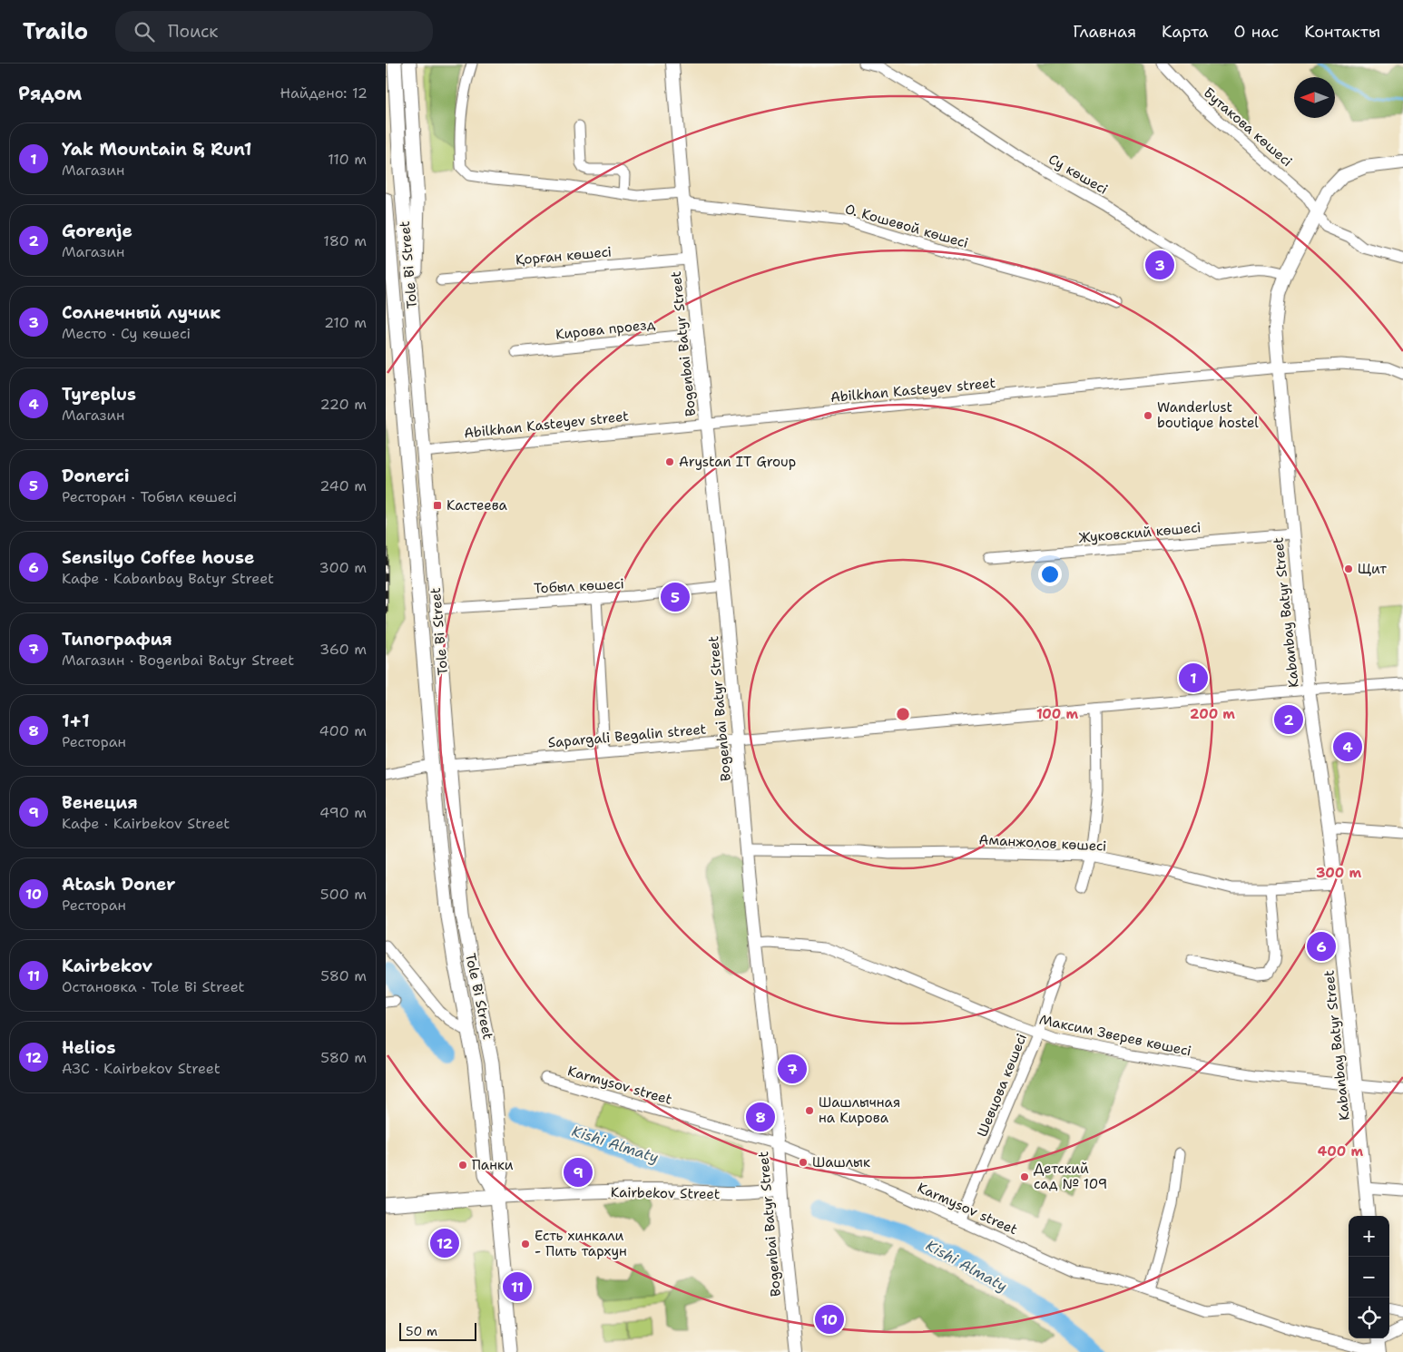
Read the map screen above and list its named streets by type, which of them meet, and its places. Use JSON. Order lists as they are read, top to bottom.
{
  "streets": {
    "main road": ["Tole Bi Street", "Kairbekov Street"],
    "street": [
      "Бутакова көшесі",
      "Су көшесі",
      "О. Кошевой көшесі",
      "Қорған көшесі",
      "Кирова проезд",
      "Bogenbai Batyr Street",
      "Abilkhan Kasteyev street",
      "Жуковский көшесі",
      "Тобыл көшесі",
      "Kabanbay Batyr Street",
      "Sapargali Begalin street",
      "Аманжолов көшесі",
      "Максим Зверев көшесі",
      "Karmysov street",
      "Шевцова көшесі"
    ]
  },
  "crossings": [
    ["Бутакова көшесі", "Kabanbay Batyr Street"],
    ["Су көшесі", "Kabanbay Batyr Street"],
    ["О. Кошевой көшесі", "Bogenbai Batyr Street"],
    ["Қорған көшесі", "Bogenbai Batyr Street"],
    ["Tole Bi Street", "Abilkhan Kasteyev street"],
    ["Tole Bi Street", "Тобыл көшесі"],
    ["Tole Bi Street", "Sapargali Begalin street"],
    ["Tole Bi Street", "Kairbekov Street"],
    ["Кирова проезд", "Bogenbai Batyr Street"],
    ["Bogenbai Batyr Street", "Abilkhan Kasteyev street"],
    ["Bogenbai Batyr Street", "Тобыл көшесі"],
    ["Bogenbai Batyr Street", "Sapargali Begalin street"],
    ["Bogenbai Batyr Street", "Аманжолов көшесі"],
    ["Bogenbai Batyr Street", "Максим Зверев көшесі"],
    ["Bogenbai Batyr Street", "Karmysov street"],
    ["Bogenbai Batyr Street", "Kairbekov Street"],
    ["Abilkhan Kasteyev street", "Kabanbay Batyr Street"],
    ["Жуковский көшесі", "Kabanbay Batyr Street"],
    ["Kabanbay Batyr Street", "Sapargali Begalin street"],
    ["Kabanbay Batyr Street", "Аманжолов көшесі"],
    ["Kabanbay Batyr Street", "Максим Зверев көшесі"],
    ["Максим Зверев көшесі", "Шевцова көшесі"],
    ["Karmysov street", "Шевцова көшесі"]
  ],
  "water": ["Kіshі Almaty"],
  "places": {
    "other": [
      "Wanderlust boutique hostel",
      "Arystan IT Group",
      "Щит",
      "Шашлычная на Кирова",
      "Шашлык",
      "Панки",
      "Детский сад № 109",
      "Есть хинкали - Пить тархун"
    ],
    "transit": ["Кастеева"]
  },
  "scale_bar": "50 m",
  "north": "left",
  "page": {
    "header": "Trailo",
    "search": "Поиск",
    "nav": [
      "Главная",
      "Карта",
      "О нас",
      "Контакты"
    ],
    "heading": ["Рядом", "Найдено: 12"],
    "list": [
      {
        "mark": "1",
        "name": "Yak Mountain & Run1",
        "note": "Магазин",
        "value": "110 m"
      },
      {
        "mark": "2",
        "name": "Gorenje",
        "note": "Магазин",
        "value": "180 m"
      },
      {
        "mark": "3",
        "name": "Солнечный лучик",
        "note": "Место · Су көшесі",
        "value": "210 m"
      },
      {
        "mark": "4",
        "name": "Tyreplus",
        "note": "Магазин",
        "value": "220 m"
      },
      {
        "mark": "5",
        "name": "Donerci",
        "note": "Ресторан · Тобыл көшесі",
        "value": "240 m"
      },
      {
        "mark": "6",
        "name": "Sensilyo Coffee house",
        "note": "Кафе · Kabanbay Batyr Street",
        "value": "300 m"
      },
      {
        "mark": "7",
        "name": "Типография",
        "note": "Магазин · Bogenbai Batyr Street",
        "value": "360 m"
      },
      {
        "mark": "8",
        "name": "1+1",
        "note": "Ресторан",
        "value": "400 m"
      },
      {
        "mark": "9",
        "name": "Венеция",
        "note": "Кафе · Kairbekov Street",
        "value": "490 m"
      },
      {
        "mark": "10",
        "name": "Atash Doner",
        "note": "Ресторан",
        "value": "500 m"
      },
      {
        "mark": "11",
        "name": "Kairbekov",
        "note": "Остановка · Tole Bi Street",
        "value": "580 m"
      },
      {
        "mark": "12",
        "name": "Helios",
        "note": "АЗС · Kairbekov Street",
        "value": "580 m"
      }
    ],
    "pins": [
      "3",
      "5",
      "1",
      "2",
      "4",
      "6",
      "7",
      "8",
      "9",
      "12",
      "11",
      "10"
    ],
    "map_buttons": ["+", "−"],
    "scale": "50 m"
  },
  "rings": [
    "100 m",
    "200 m",
    "300 m",
    "400 m"
  ]
}
